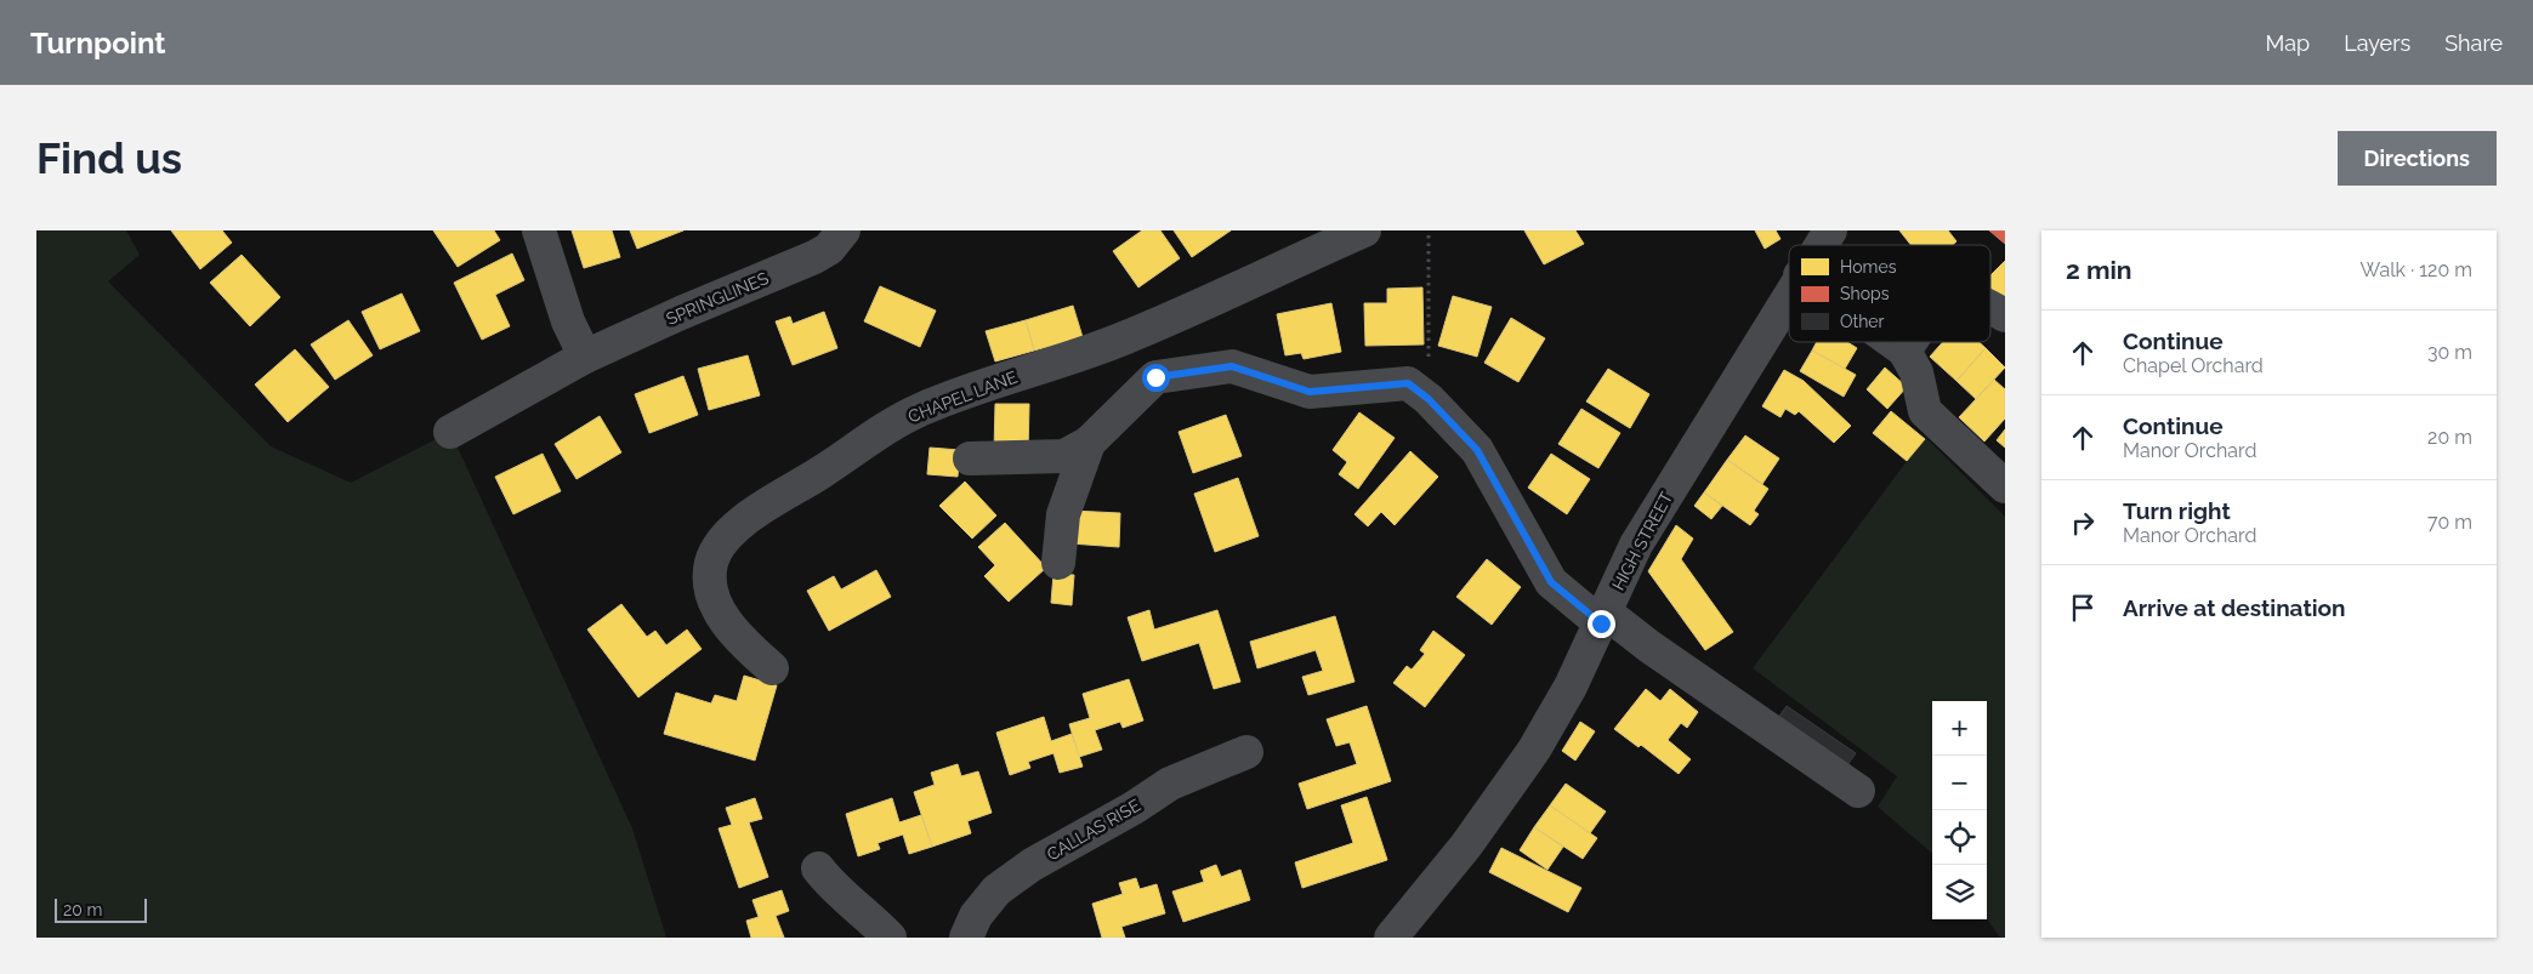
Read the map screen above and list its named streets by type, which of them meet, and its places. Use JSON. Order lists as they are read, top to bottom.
{
  "streets": {
    "street": [
      "SPRINGLINES",
      "CHAPEL LANE",
      "HIGH STREET",
      "CALLAS RISE"
    ]
  },
  "legend": ["Homes", "Shops", "Other"],
  "scale_bar": "20 m",
  "page": {
    "header": "Turnpoint",
    "nav": ["Map", "Layers", "Share"],
    "buttons": "Directions",
    "title": "Find us",
    "heading": ["2 min", "Walk · 120 m"],
    "list": [
      ["Continue", "Chapel Orchard", "30 m"],
      ["Continue", "Manor Orchard", "20 m"],
      ["Turn right", "Manor Orchard", "70 m"],
      "Arrive at destination"
    ],
    "map_buttons": ["+", "−"],
    "scale": "20 m"
  }
}
